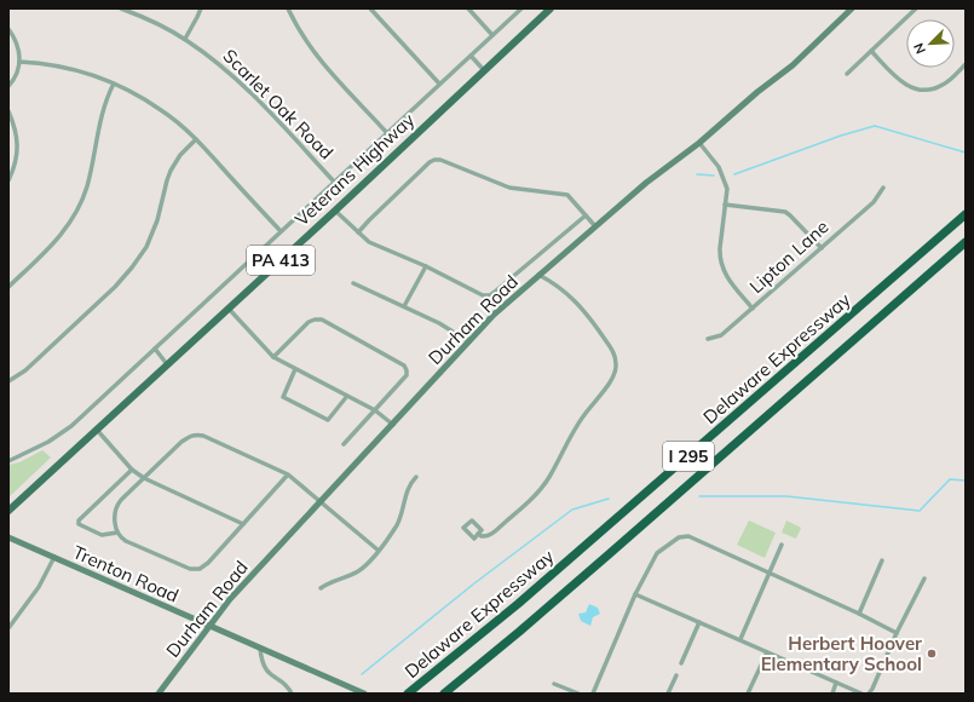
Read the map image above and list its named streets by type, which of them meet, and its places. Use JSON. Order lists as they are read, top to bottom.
{
  "streets": {
    "highway": ["Delaware Expressway", "I 295"],
    "main road": [
      "Veterans Highway",
      "PA 413",
      "Durham Road",
      "Trenton Road"
    ],
    "street": ["Scarlet Oak Road", "Lipton Lane"]
  },
  "crossings": [
    ["Durham Road", "Trenton Road"]
  ],
  "places": ["Herbert Hoover Elementary School"],
  "north": "bottom left"
}
